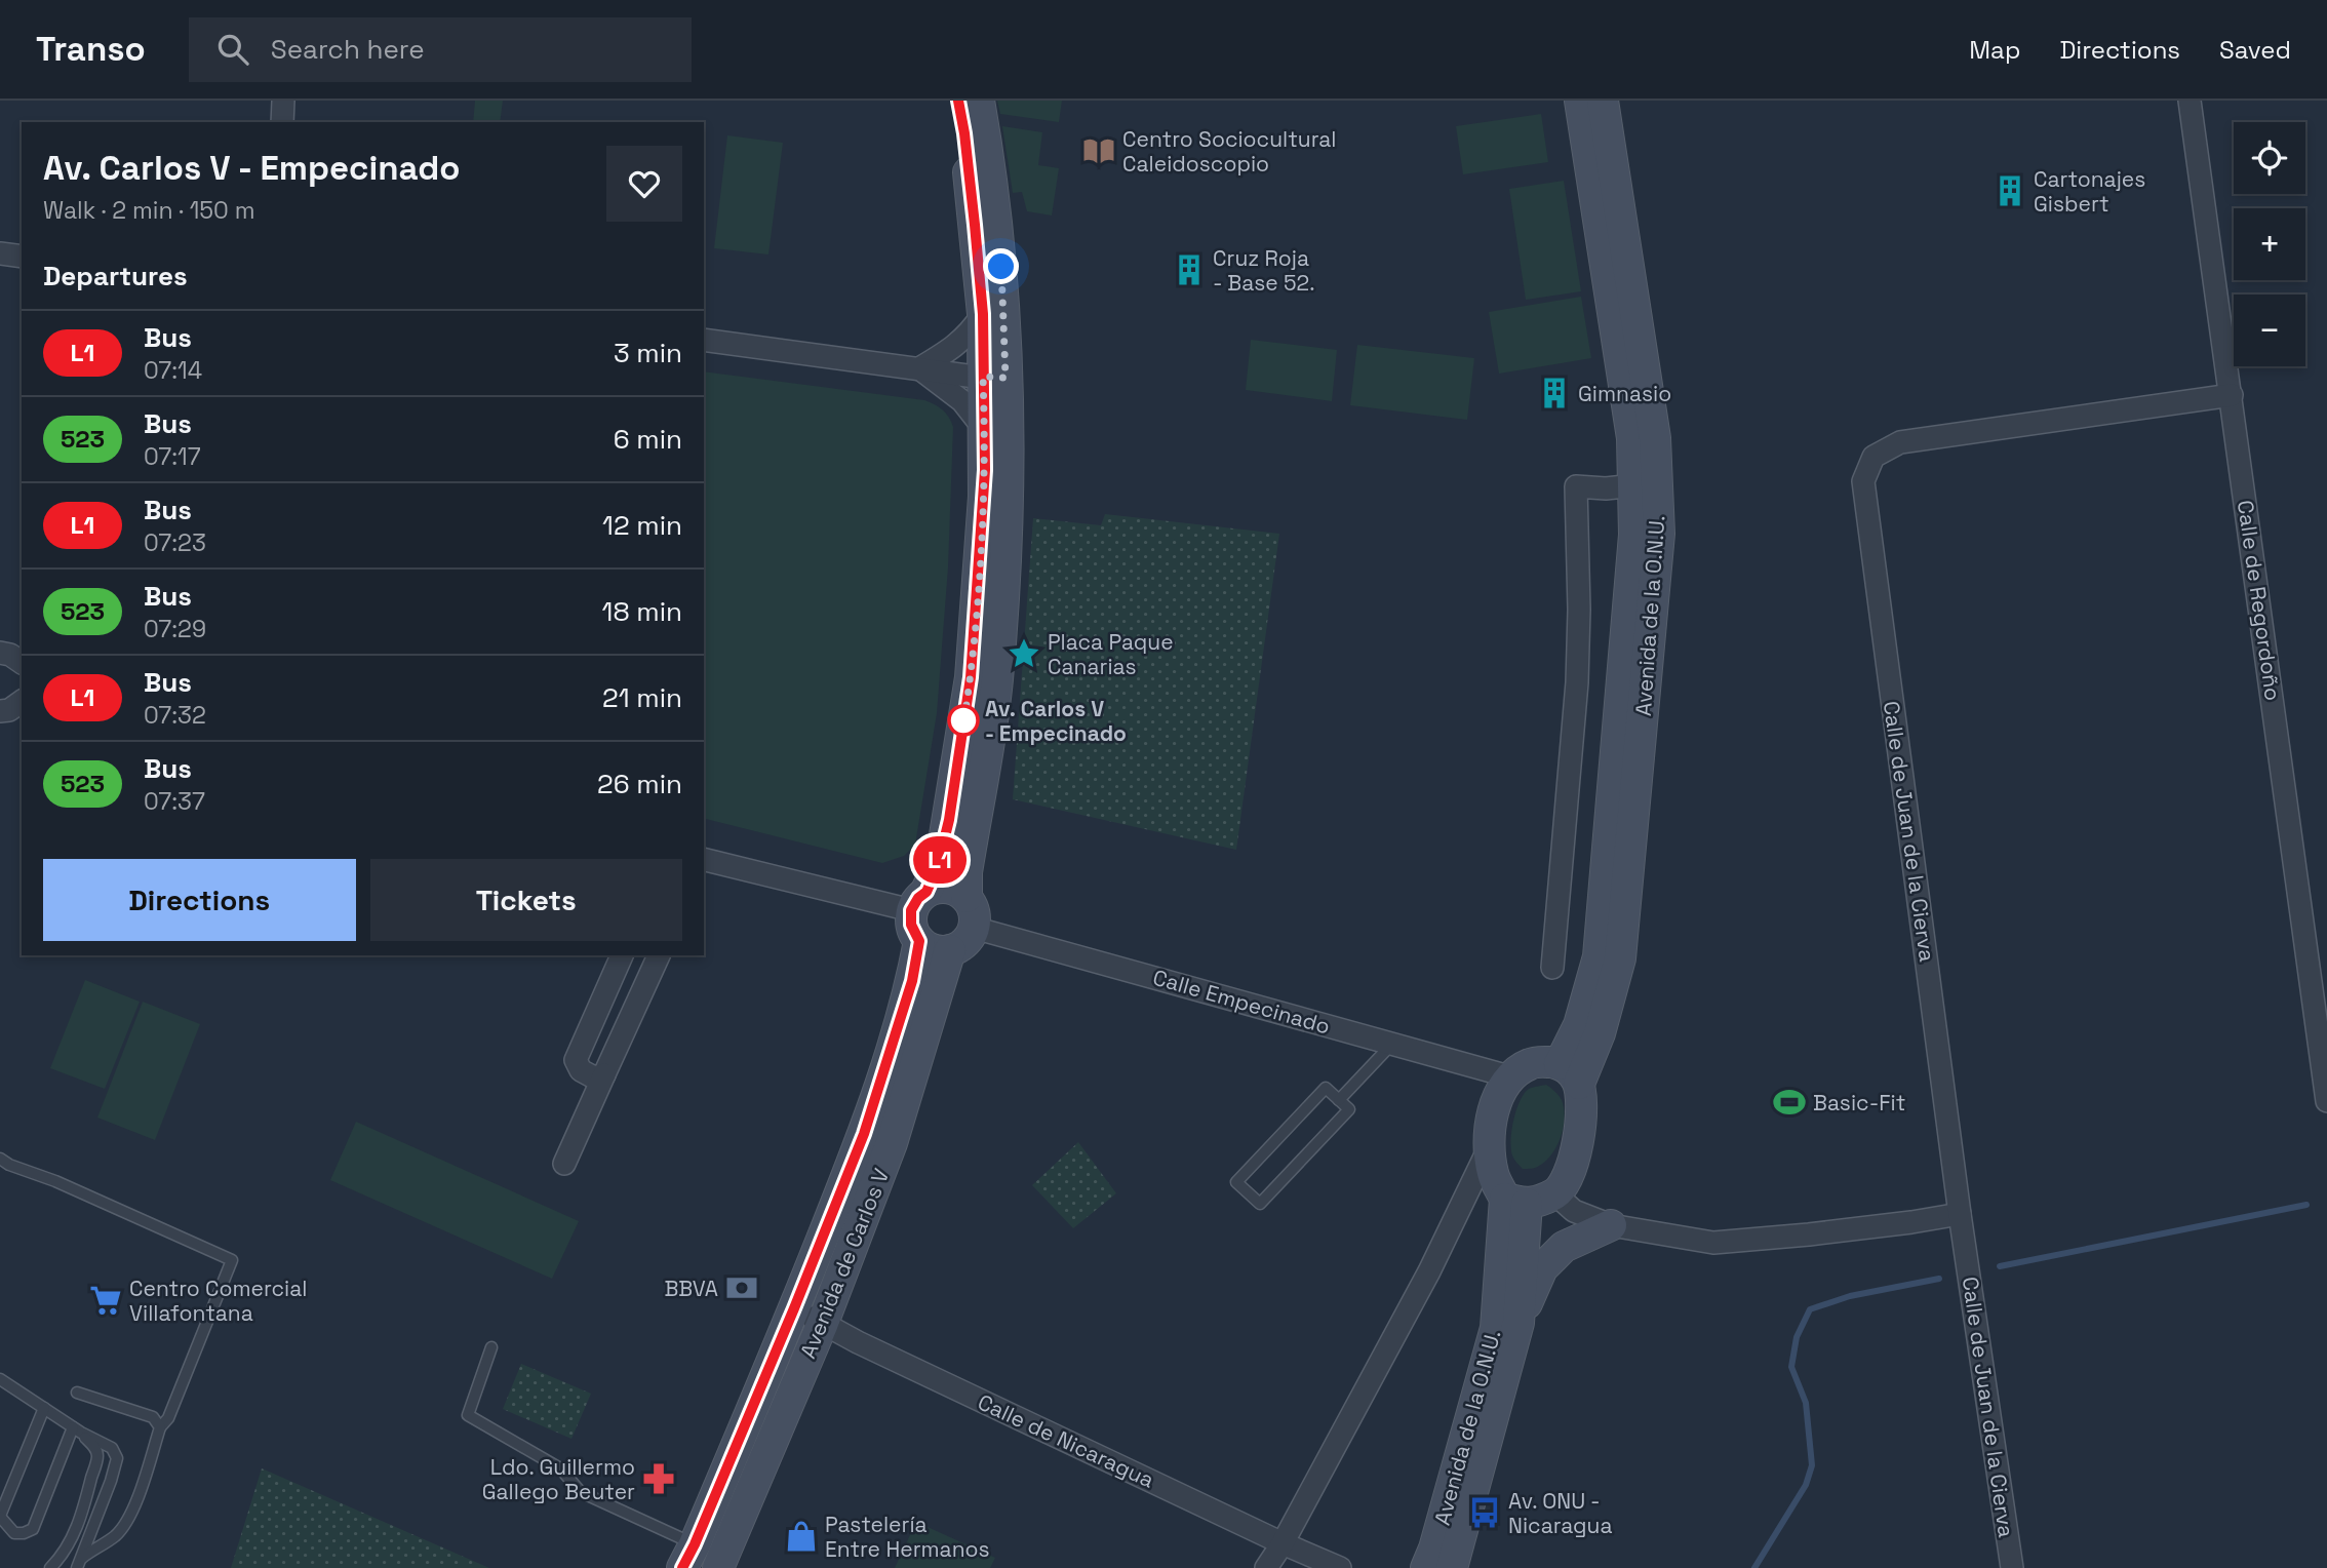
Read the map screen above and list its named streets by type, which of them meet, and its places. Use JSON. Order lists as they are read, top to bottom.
{
  "streets": {
    "street": [
      "Calle de Regordoño",
      "Avenida de la O.N.U.",
      "Calle de Juan de la Cierva",
      "Calle Empecinado",
      "Avenida de Carlos V",
      "Calle de Nicaragua"
    ]
  },
  "crossings": [
    ["Calle de Regordoño", "Calle de Juan de la Cierva"],
    ["Avenida de la O.N.U.", "Calle Empecinado"],
    ["Calle Empecinado", "Avenida de Carlos V"],
    ["Avenida de Carlos V", "Calle de Nicaragua"]
  ],
  "places": {
    "library": ["Centro Sociocultural Caleidoscopio"],
    "building": ["Cartonajes Gisbert", "Cruz Roja - Base 52.", "Gimnasio"],
    "place": ["Placa Paque Canarias"],
    "other": ["Av. Carlos V - Empecinado"],
    "sports": ["Basic-Fit"],
    "bank": ["BBVA"],
    "supermarket": ["Centro Comercial Villafontana"],
    "pharmacy": ["Ldo. Guillermo Gallego Beuter"],
    "bus stop": ["Av. ONU - Nicaragua"],
    "shop": ["Pastelería Entre Hermanos"]
  },
  "lines": ["bus line L1"],
  "page": {
    "header": "Transo",
    "search": "Search here",
    "nav": ["Map", "Directions", "Saved"],
    "on_map": "L1",
    "map_buttons": ["+", "−"],
    "heading": [
      ["Av. Carlos V - Empecinado", "Walk · 2 min · 150 m"],
      "Departures"
    ],
    "list": [
      {
        "mark": "L1",
        "name": "Bus",
        "note": "07:14",
        "value": "3 min"
      },
      {
        "mark": "523",
        "name": "Bus",
        "note": "07:17",
        "value": "6 min"
      },
      {
        "mark": "L1",
        "name": "Bus",
        "note": "07:23",
        "value": "12 min"
      },
      {
        "mark": "523",
        "name": "Bus",
        "note": "07:29",
        "value": "18 min"
      },
      {
        "mark": "L1",
        "name": "Bus",
        "note": "07:32",
        "value": "21 min"
      },
      {
        "mark": "523",
        "name": "Bus",
        "note": "07:37",
        "value": "26 min"
      }
    ],
    "buttons": ["Directions", "Tickets"]
  }
}
